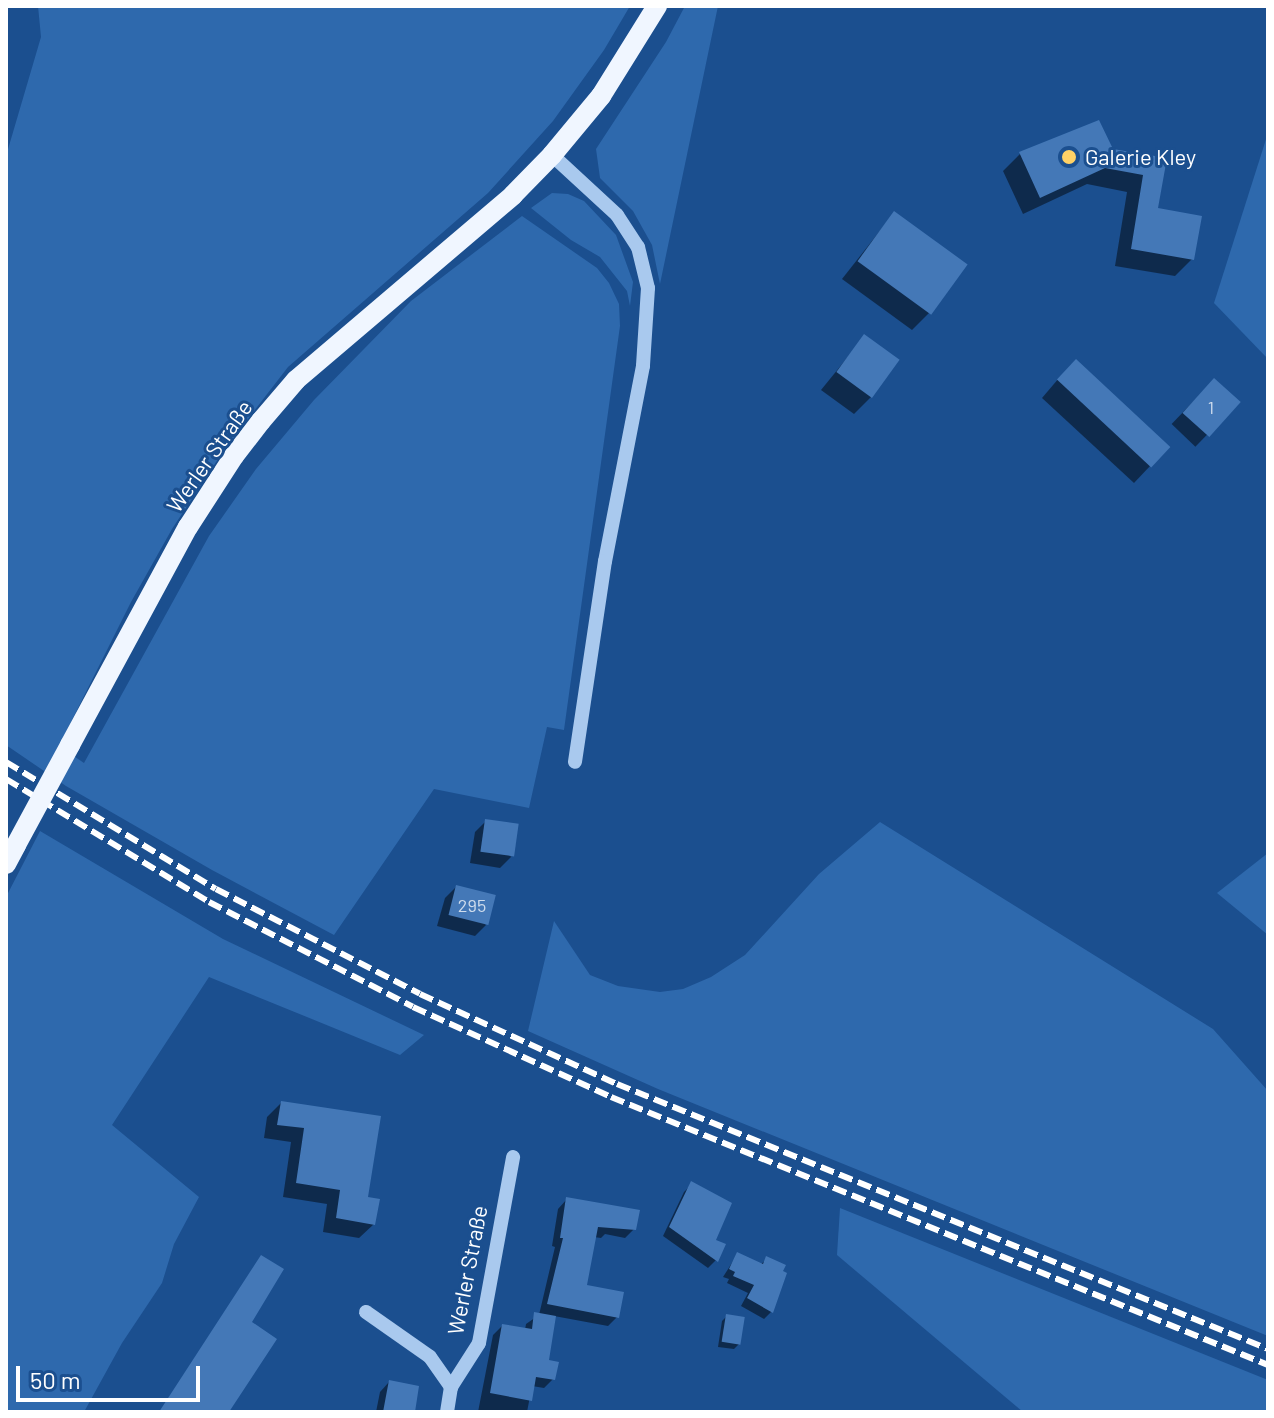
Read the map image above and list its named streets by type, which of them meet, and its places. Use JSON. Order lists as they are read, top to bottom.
{
  "streets": {
    "main road": ["Werler Straße"]
  },
  "places": ["Galerie Kley"],
  "house_numbers": ["1", "295"],
  "scale_bar": "50 m"
}
